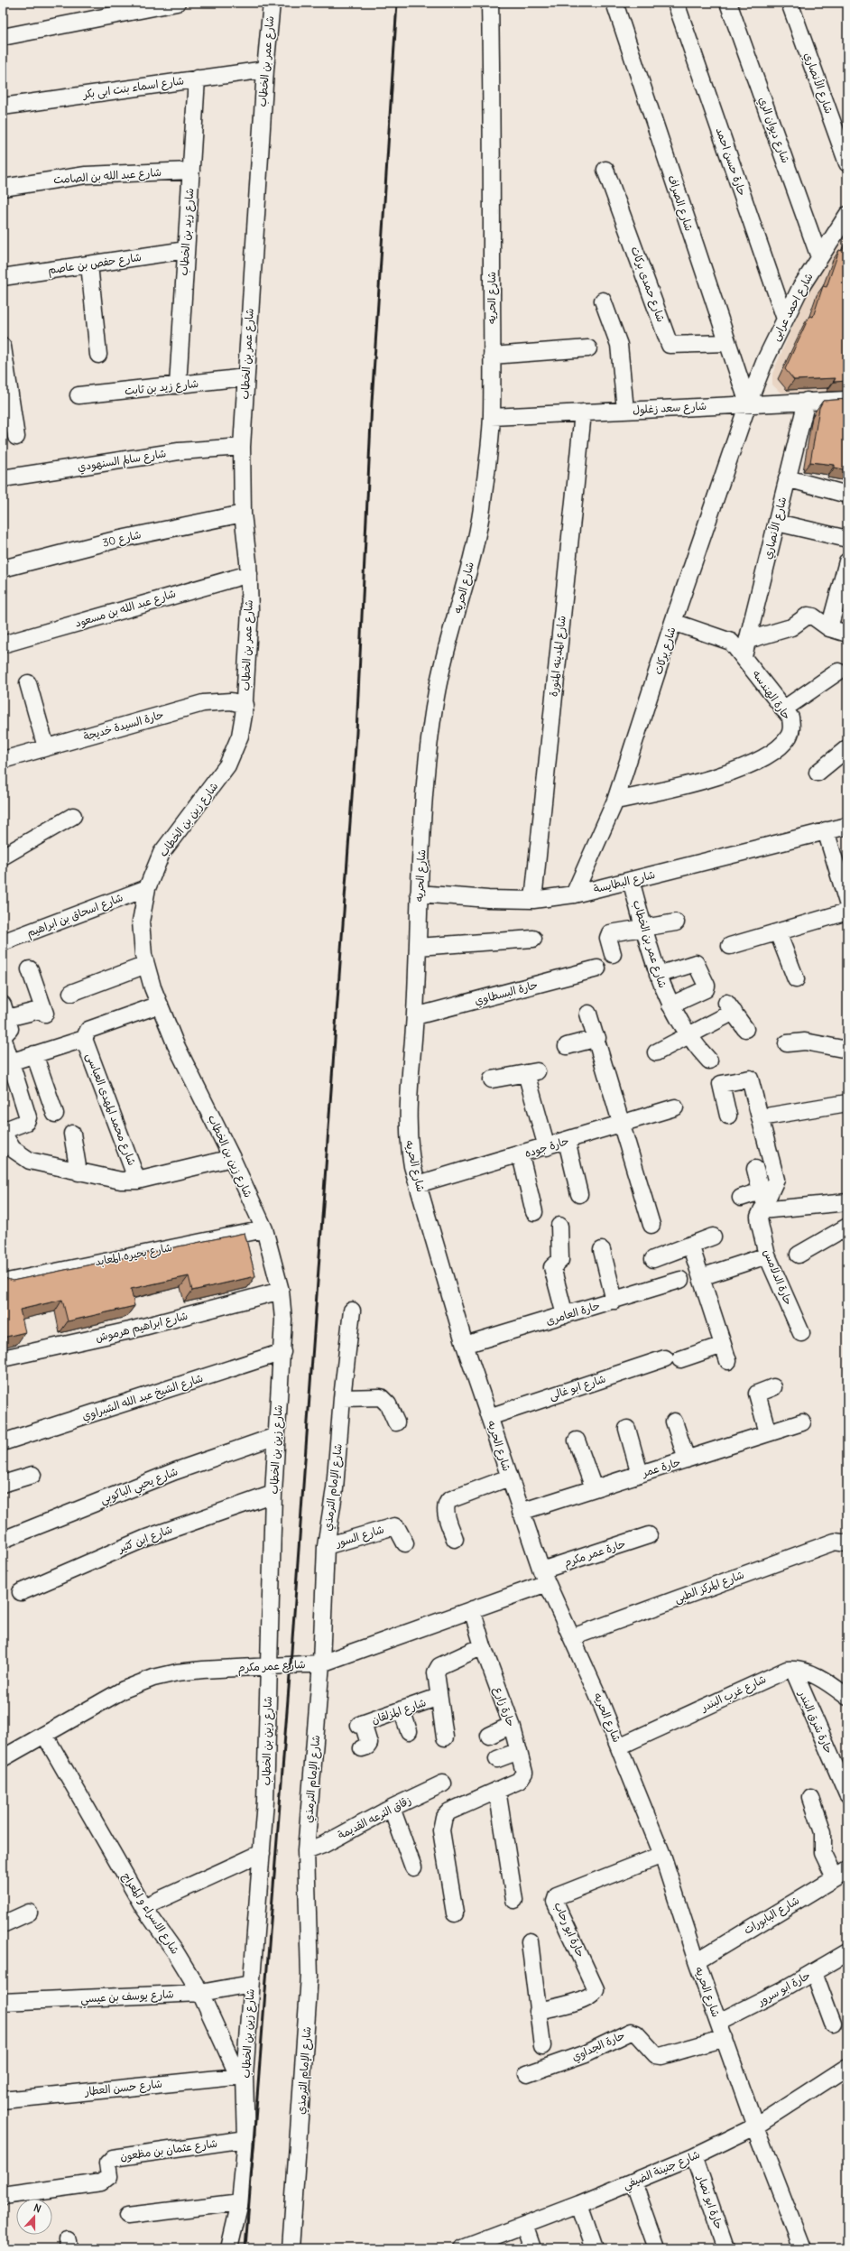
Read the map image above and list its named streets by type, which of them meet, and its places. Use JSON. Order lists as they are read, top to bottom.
{
  "streets": {
    "street": [
      "شارع عمر بن الخطاب",
      "شارع الأنصاري",
      "شارع اسماء بنت ابى بكر",
      "شارع ديوان الري",
      "حارة حسن احمد",
      "شارع عبد الله بن الصامت",
      "شارع الصراف",
      "شارع زيد بن الخطاب",
      "شارع حفص بن عاصم",
      "شارع حمدى بركات",
      "شارع الحريه",
      "شارع احمد عرابى",
      "شارع زيد بن ثابت",
      "شارع سعد زغلول",
      "شارع سالم السنهودي",
      "شارع 30",
      "شارع عبد الله بن مسعود",
      "شارع بركات",
      "شارع المدينه المنورة",
      "حارة الهندسه",
      "حارة السيدة خديجة",
      "شارع زين بن الخطاب",
      "شارع البطايسة",
      "شارع اسحاق بن ابراهيم",
      "حارة البسطاوي",
      "شارع محمد المهدى العباسى",
      "حارة جوده",
      "شارع بحيره المعابد",
      "حارة الدلامس",
      "حارة العامرى",
      "شارع ابراهيم هرموش",
      "شارع ابو غالى",
      "شارع الشيخ عبد الله الشبراوي",
      "حارة عمر",
      "شارع يحيي الباكوبي",
      "شارع الإمام الترمذي",
      "شارع السور",
      "شارع ابن كثير",
      "حارة عمر مكرم",
      "شارع المركز الطبى",
      "شارع عمر مكرم",
      "شارع غرب البندر",
      "حارة زارع",
      "شارع المزلقان",
      "حارة شرق البندر",
      "زقاق الترعه القديمة",
      "شارع الاسراء و المعراج",
      "شارع البابورات",
      "حارة ابو رحاب",
      "حارة ابو سرور",
      "شارع يوسف بن عيسي",
      "حارة الجداوي",
      "شارع حسن العطار",
      "شارع عثمان بن مظعون",
      "شارع جنينة الضيفي",
      "حارة ابو نصار"
    ]
  },
  "crossings": [
    ["شارع عمر بن الخطاب", "شارع اسماء بنت ابى بكر"],
    ["شارع عمر بن الخطاب", "شارع زيد بن ثابت"],
    ["شارع عمر بن الخطاب", "شارع سالم السنهودي"],
    ["شارع عمر بن الخطاب", "شارع 30"],
    ["شارع عمر بن الخطاب", "شارع عبد الله بن مسعود"],
    ["شارع عمر بن الخطاب", "حارة السيدة خديجة"],
    ["شارع عمر بن الخطاب", "شارع زين بن الخطاب"],
    ["شارع عمر بن الخطاب", "شارع البطايسة"],
    ["شارع الأنصاري", "شارع سعد زغلول"],
    ["شارع الأنصاري", "حارة الهندسه"],
    ["شارع اسماء بنت ابى بكر", "شارع زيد بن الخطاب"],
    ["شارع ديوان الري", "شارع احمد عرابى"],
    ["حارة حسن احمد", "شارع احمد عرابى"],
    ["شارع عبد الله بن الصامت", "شارع زيد بن الخطاب"],
    ["شارع الصراف", "شارع حمدى بركات"],
    ["شارع الصراف", "شارع احمد عرابى"],
    ["شارع الصراف", "شارع سعد زغلول"],
    ["شارع الصراف", "شارع بركات"],
    ["شارع زيد بن الخطاب", "شارع حفص بن عاصم"],
    ["شارع زيد بن الخطاب", "شارع زيد بن ثابت"],
    ["شارع الحريه", "شارع سعد زغلول"],
    ["شارع الحريه", "شارع البطايسة"],
    ["شارع الحريه", "حارة البسطاوي"],
    ["شارع الحريه", "حارة جوده"],
    ["شارع الحريه", "حارة العامرى"],
    ["شارع الحريه", "شارع ابو غالى"],
    ["شارع الحريه", "حارة عمر"],
    ["شارع الحريه", "حارة عمر مكرم"],
    ["شارع الحريه", "شارع المركز الطبى"],
    ["شارع الحريه", "شارع عمر مكرم"],
    ["شارع الحريه", "شارع غرب البندر"],
    ["شارع الحريه", "شارع البابورات"],
    ["شارع الحريه", "حارة ابو رحاب"],
    ["شارع الحريه", "حارة ابو سرور"],
    ["شارع الحريه", "حارة الجداوي"],
    ["شارع الحريه", "شارع جنينة الضيفي"],
    ["شارع احمد عرابى", "شارع سعد زغلول"],
    ["شارع احمد عرابى", "شارع بركات"],
    ["شارع سعد زغلول", "شارع بركات"],
    ["شارع سعد زغلول", "شارع المدينه المنورة"],
    ["شارع بركات", "حارة الهندسه"],
    ["شارع بركات", "شارع البطايسة"],
    ["شارع المدينه المنورة", "شارع البطايسة"],
    ["حارة السيدة خديجة", "شارع زين بن الخطاب"],
    ["شارع زين بن الخطاب", "شارع اسحاق بن ابراهيم"],
    ["شارع زين بن الخطاب", "شارع بحيره المعابد"],
    ["شارع زين بن الخطاب", "شارع ابراهيم هرموش"],
    ["شارع زين بن الخطاب", "شارع الشيخ عبد الله الشبراوي"],
    ["شارع زين بن الخطاب", "شارع يحيي الباكوبي"],
    ["شارع زين بن الخطاب", "شارع ابن كثير"],
    ["شارع زين بن الخطاب", "شارع عمر مكرم"],
    ["شارع زين بن الخطاب", "شارع الاسراء و المعراج"],
    ["شارع زين بن الخطاب", "شارع يوسف بن عيسي"],
    ["شارع زين بن الخطاب", "شارع حسن العطار"],
    ["شارع زين بن الخطاب", "شارع عثمان بن مظعون"],
    ["شارع الإمام الترمذي", "شارع السور"],
    ["شارع الإمام الترمذي", "شارع عمر مكرم"],
    ["شارع الإمام الترمذي", "زقاق الترعه القديمة"],
    ["حارة عمر مكرم", "شارع عمر مكرم"],
    ["شارع عمر مكرم", "حارة زارع"],
    ["شارع عمر مكرم", "شارع الاسراء و المعراج"],
    ["شارع غرب البندر", "حارة شرق البندر"],
    ["حارة زارع", "شارع المزلقان"],
    ["شارع الاسراء و المعراج", "شارع يوسف بن عيسي"],
    ["شارع الاسراء و المعراج", "شارع حسن العطار"],
    ["شارع جنينة الضيفي", "حارة ابو نصار"]
  ],
  "north": "top"
}
